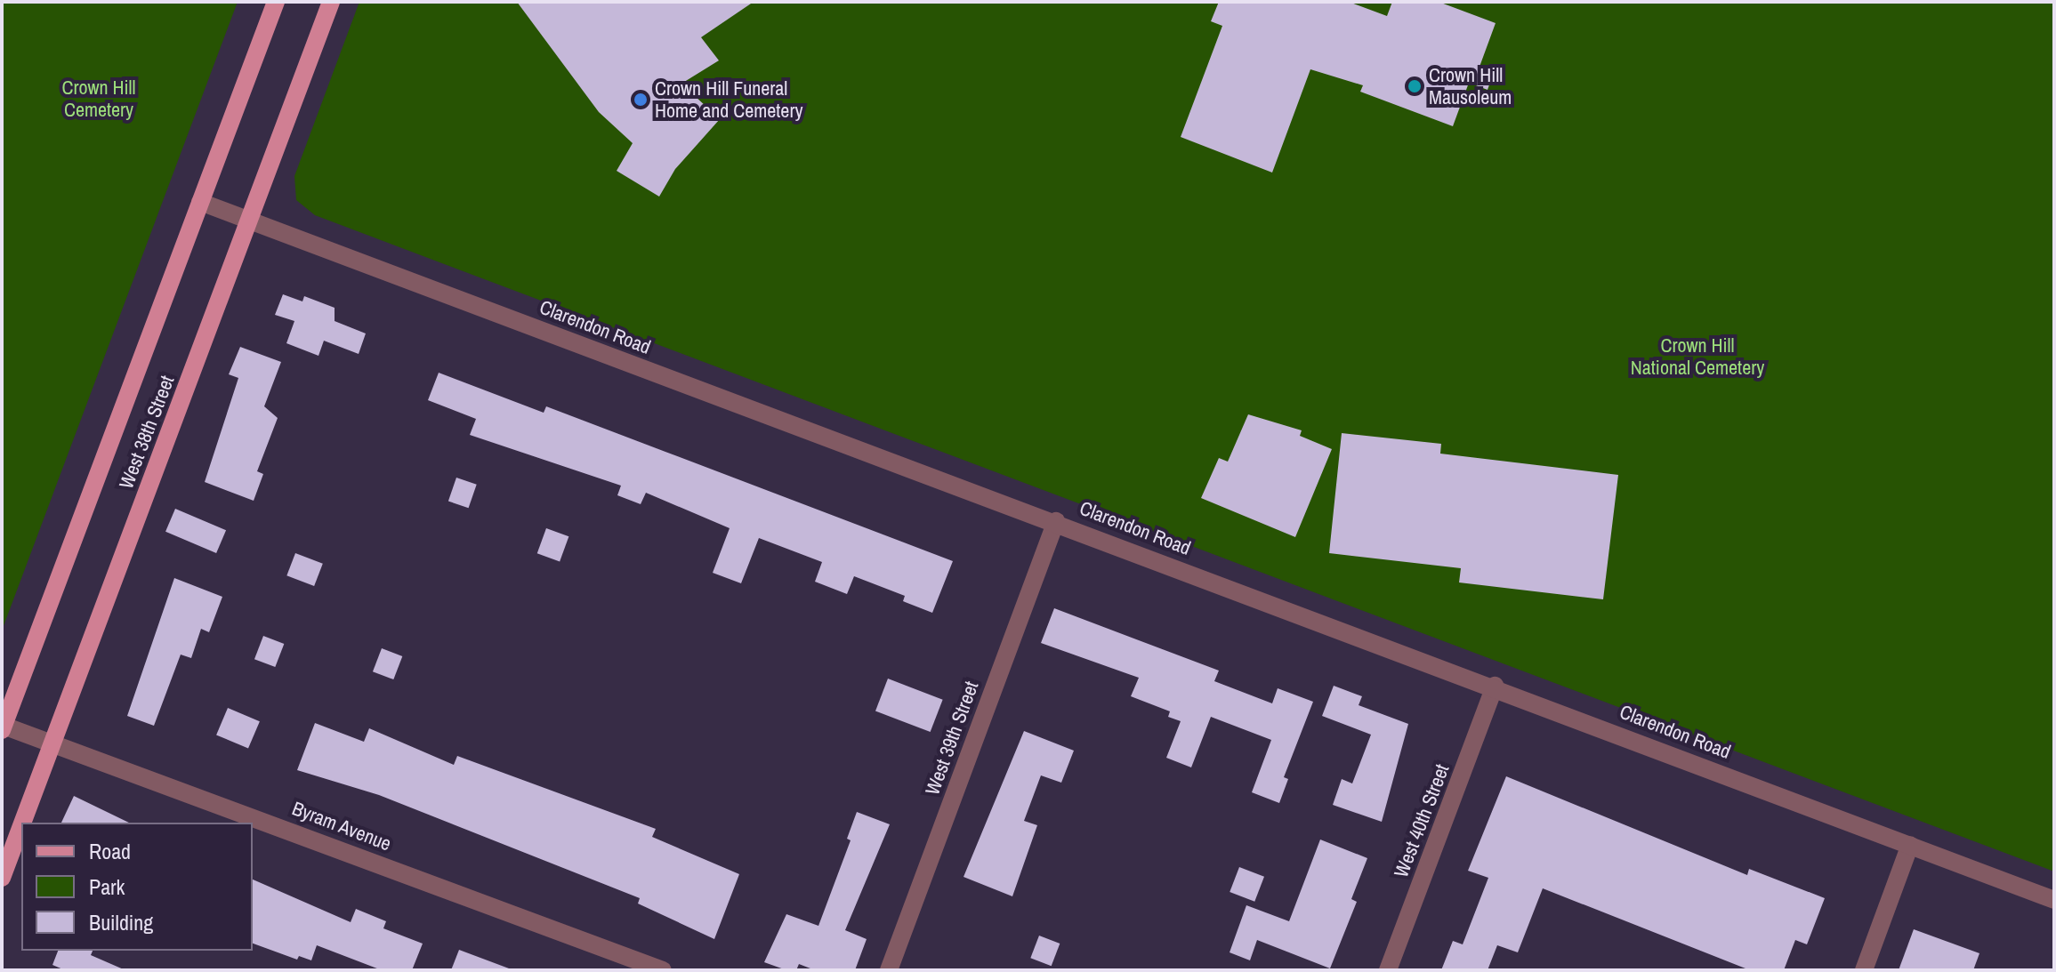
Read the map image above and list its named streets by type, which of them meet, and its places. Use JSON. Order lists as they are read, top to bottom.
{
  "streets": {
    "main road": ["West 38th Street"],
    "street": [
      "Clarendon Road",
      "West 39th Street",
      "West 40th Street",
      "Byram Avenue"
    ]
  },
  "crossings": [
    ["Clarendon Road", "West 38th Street"],
    ["Clarendon Road", "West 39th Street"],
    ["Clarendon Road", "West 40th Street"],
    ["West 38th Street", "Byram Avenue"]
  ],
  "parks": ["Crown Hill Cemetery", "Crown Hill National Cemetery"],
  "places": ["Crown Hill Mausoleum", "Crown Hill Funeral Home and Cemetery"],
  "legend": ["Road", "Park", "Building"]
}
